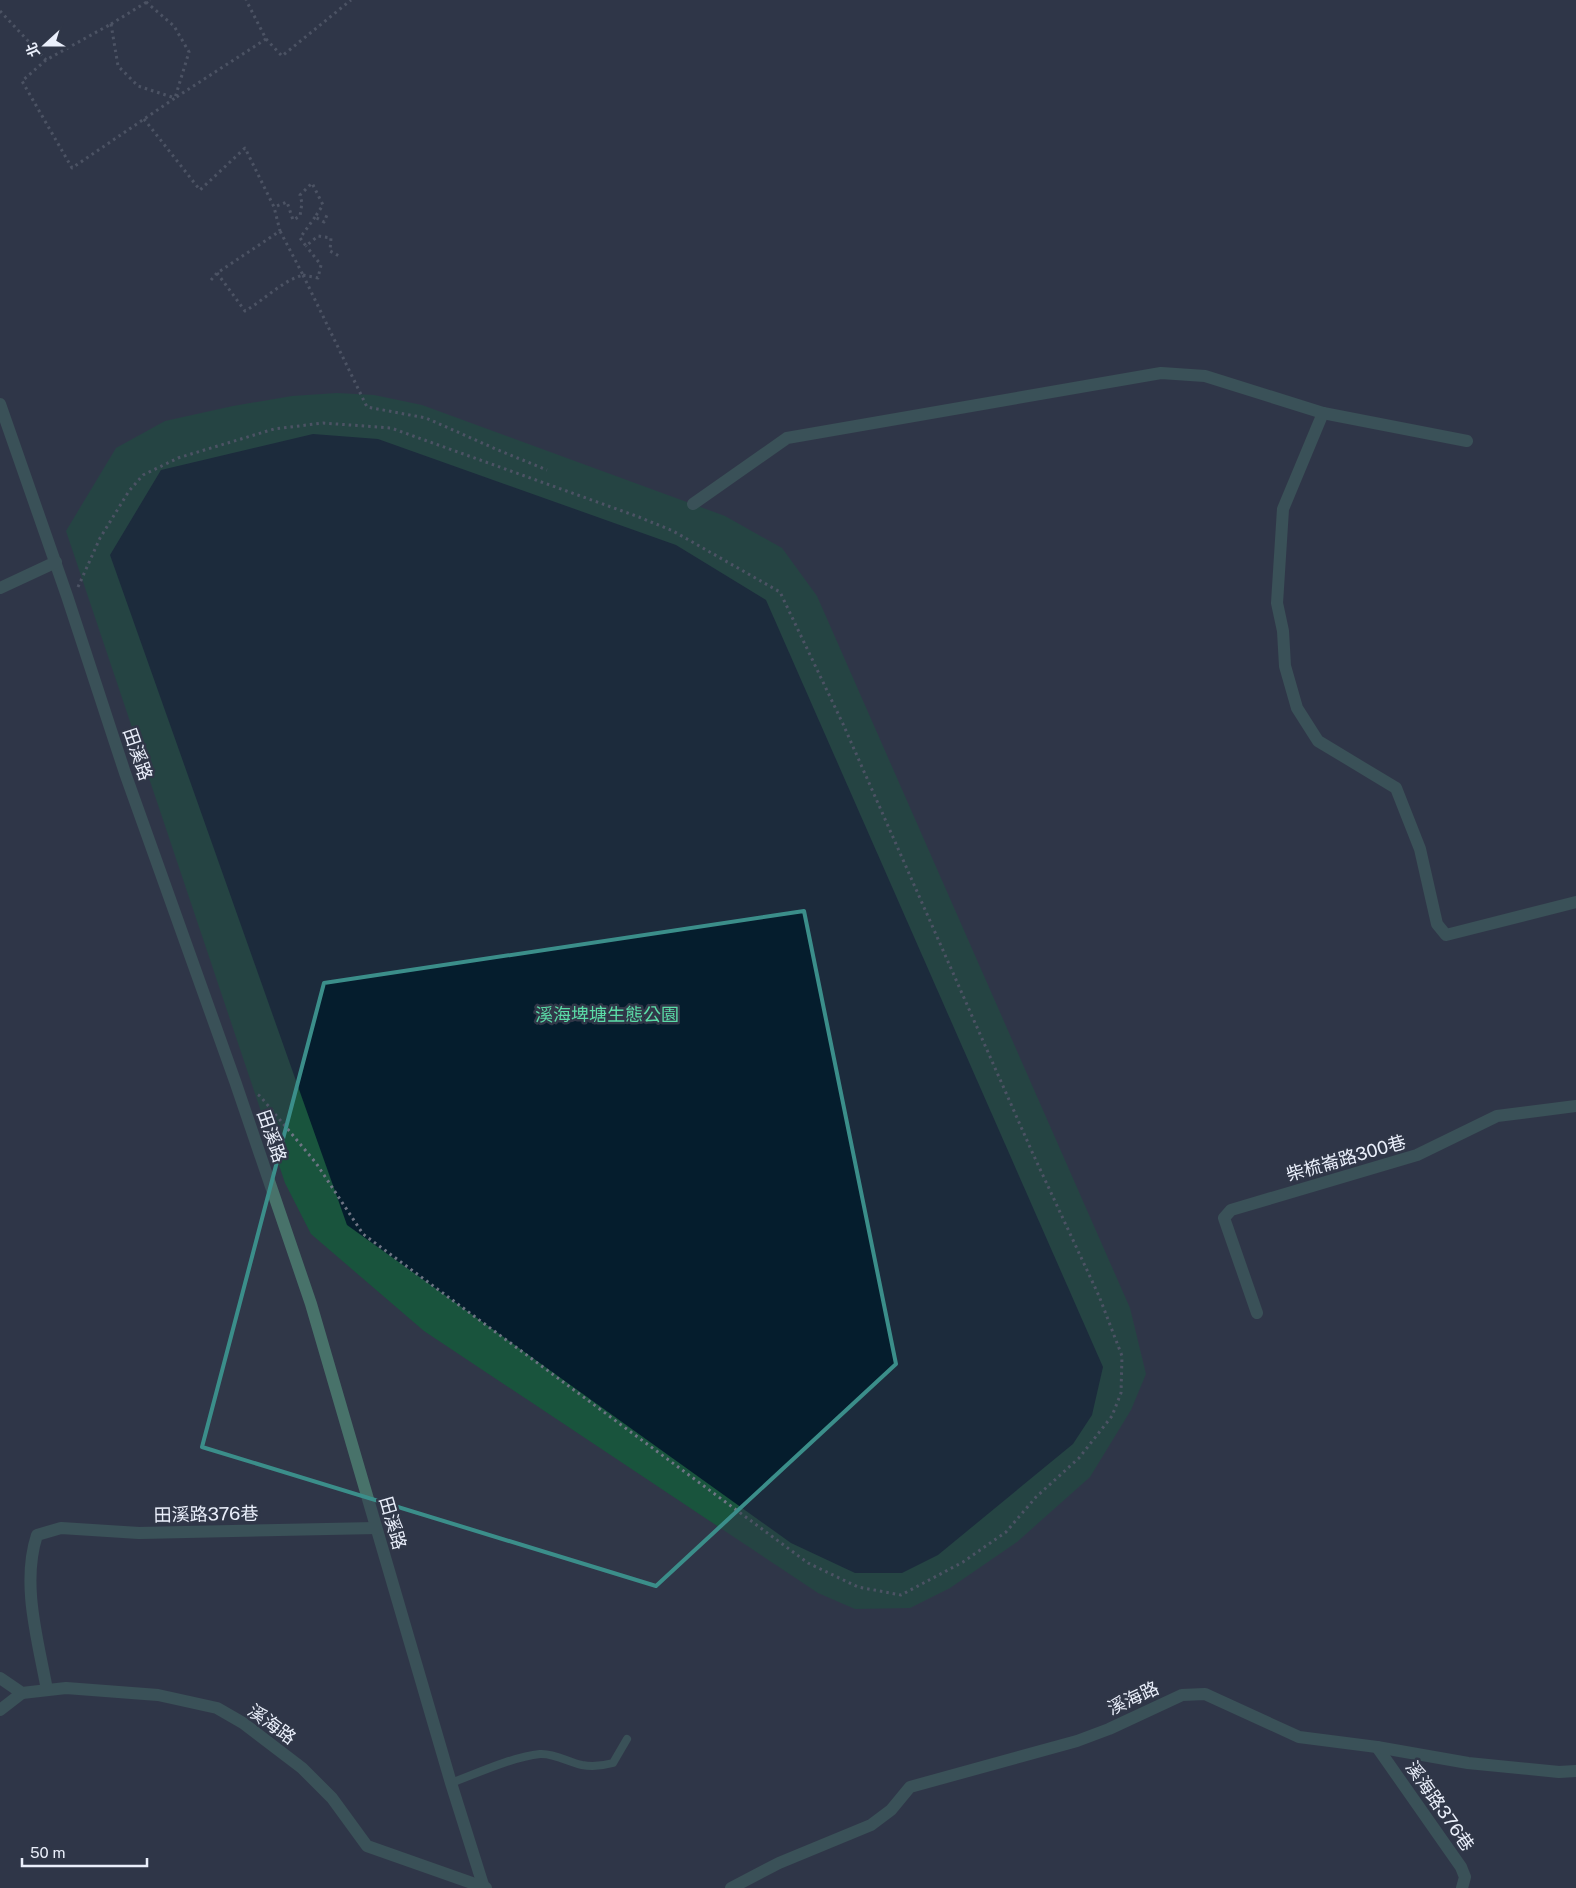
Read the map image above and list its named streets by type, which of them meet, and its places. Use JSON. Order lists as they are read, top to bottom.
{
  "streets": {
    "street": [
      "田溪路",
      "柴梳崙路300巷",
      "田溪路376巷",
      "溪海路",
      "溪海路376巷"
    ]
  },
  "crossings": [
    ["田溪路", "田溪路376巷"],
    ["田溪路", "溪海路"],
    ["田溪路376巷", "溪海路"],
    ["溪海路", "溪海路376巷"]
  ],
  "parks": ["溪海埤塘生態公園"],
  "scale_bar": "50 m",
  "north": "left"
}
